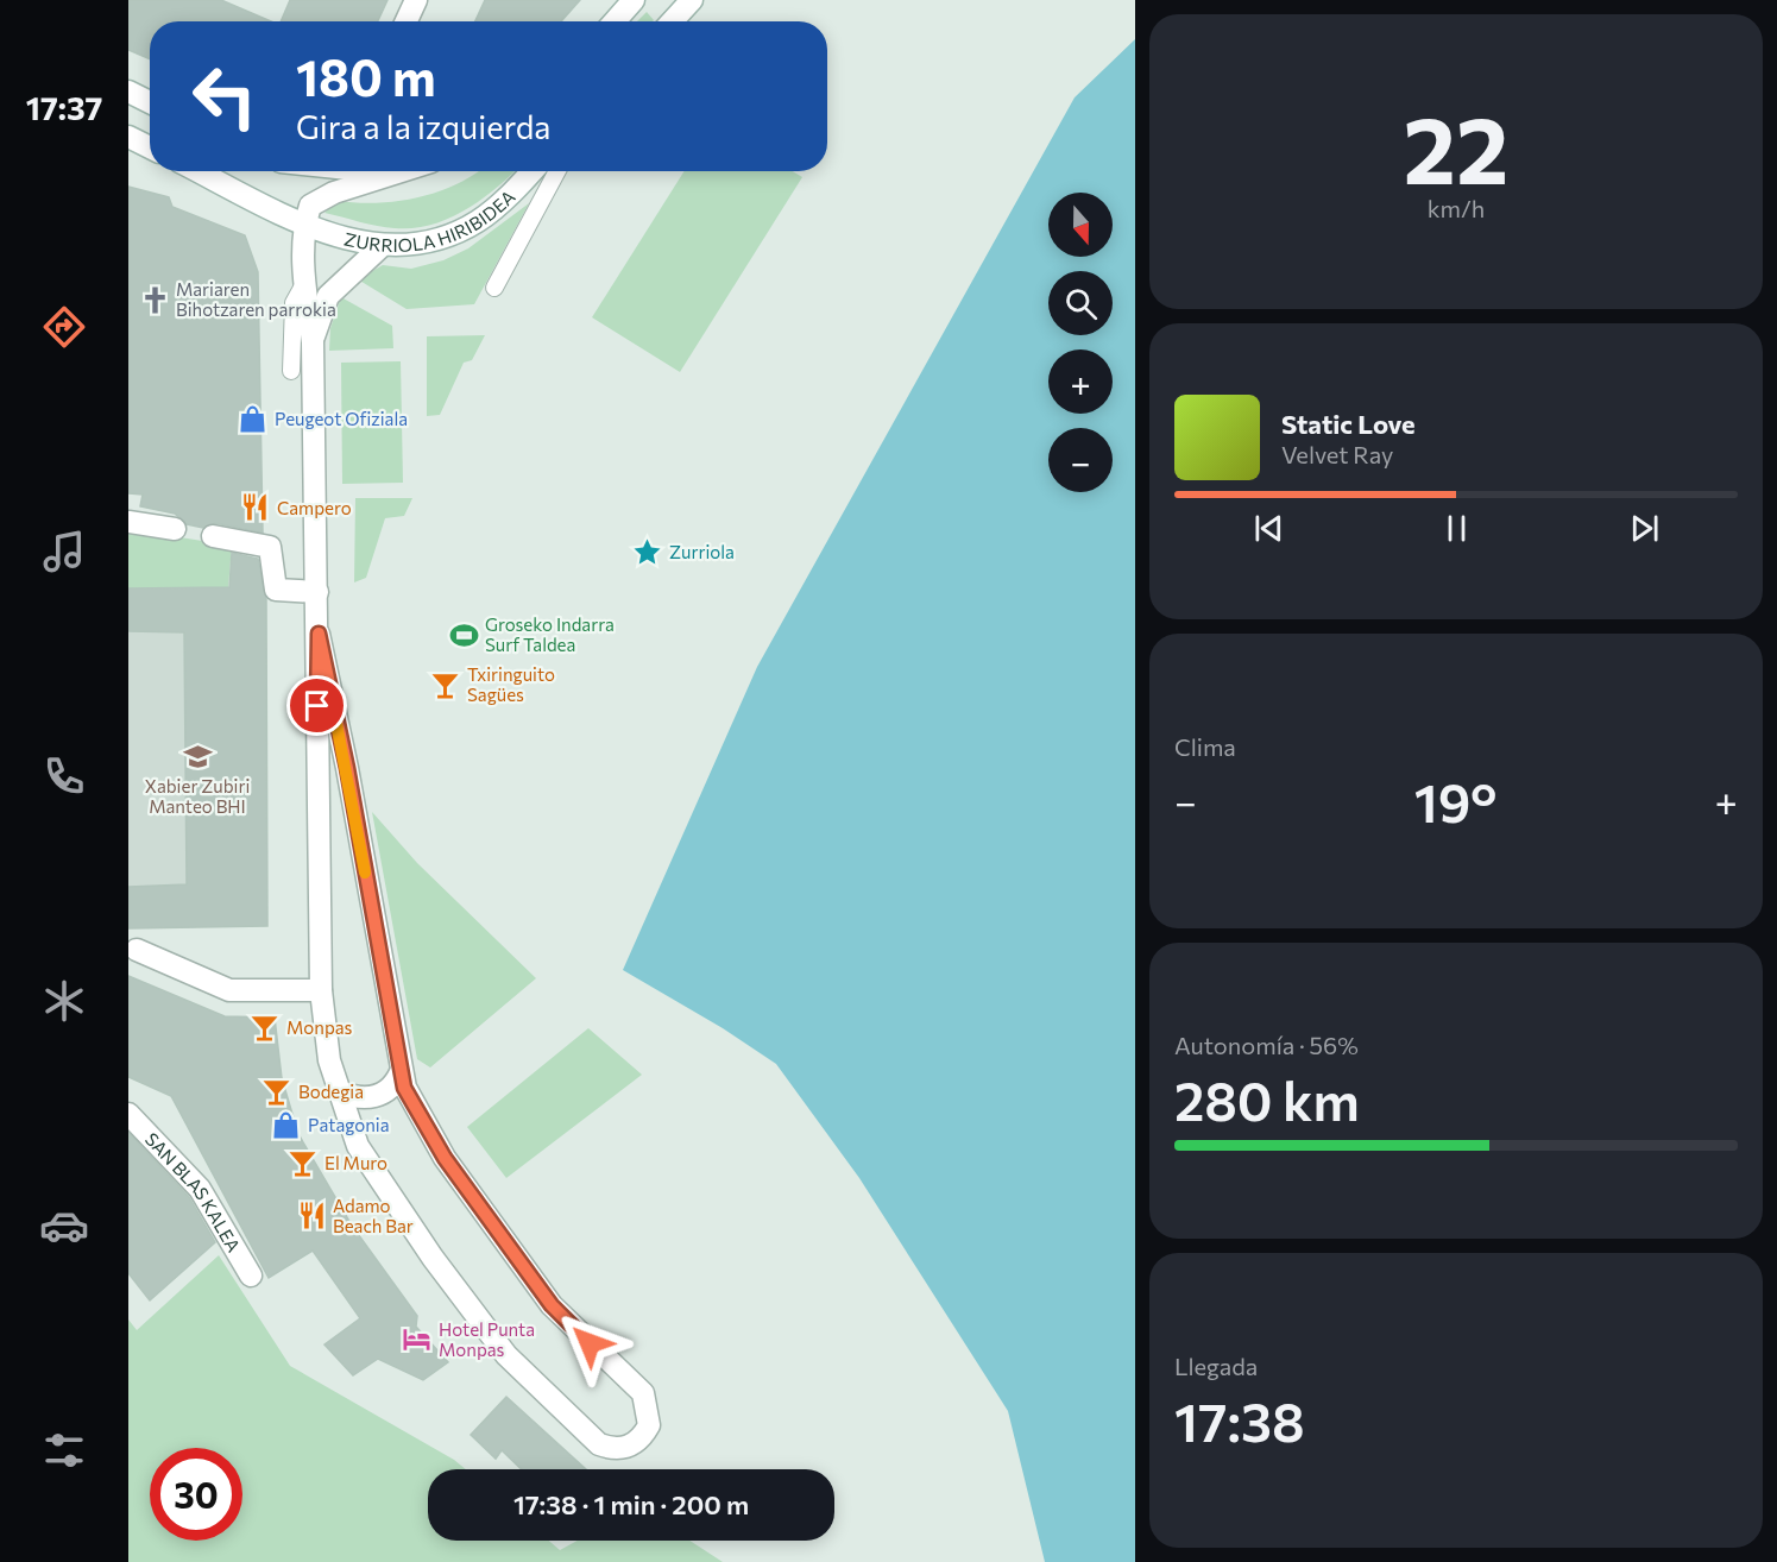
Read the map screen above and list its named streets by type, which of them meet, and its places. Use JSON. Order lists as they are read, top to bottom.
{
  "streets": {
    "street": ["ZURRIOLA HIRIBIDEA", "SAN BLAS KALEA"]
  },
  "places": {
    "church": ["Mariaren Bihotzaren parrokia"],
    "shop": ["Peugeot Ofiziala", "Patagonia"],
    "restaurant": ["Campero", "Adamo Beach Bar"],
    "place": ["Zurriola"],
    "sports": ["Groseko Indarra Surf Taldea"],
    "bar": [
      "Txiringuito Sagües",
      "Monpas",
      "Bodegia",
      "El Muro"
    ],
    "school or university": ["Xabier Zubiri Manteo BHI"],
    "hotel": ["Hotel Punta Monpas"]
  },
  "north": "bottom",
  "page": {
    "tabs": "17:37",
    "tile": [
      ["22", "km/h"],
      "Clima",
      ["Autonomía · 56%", "280 km"],
      ["Llegada", "17:38"]
    ],
    "turn": ["180 m", "Gira a la izquierda"],
    "map_buttons": ["+", "−"],
    "song": ["Static Love", "Velvet Ray"],
    "heat": ["−", "19°", "+"],
    "limit": "30",
    "trip": "17:38 · 1 min · 200 m"
  }
}
